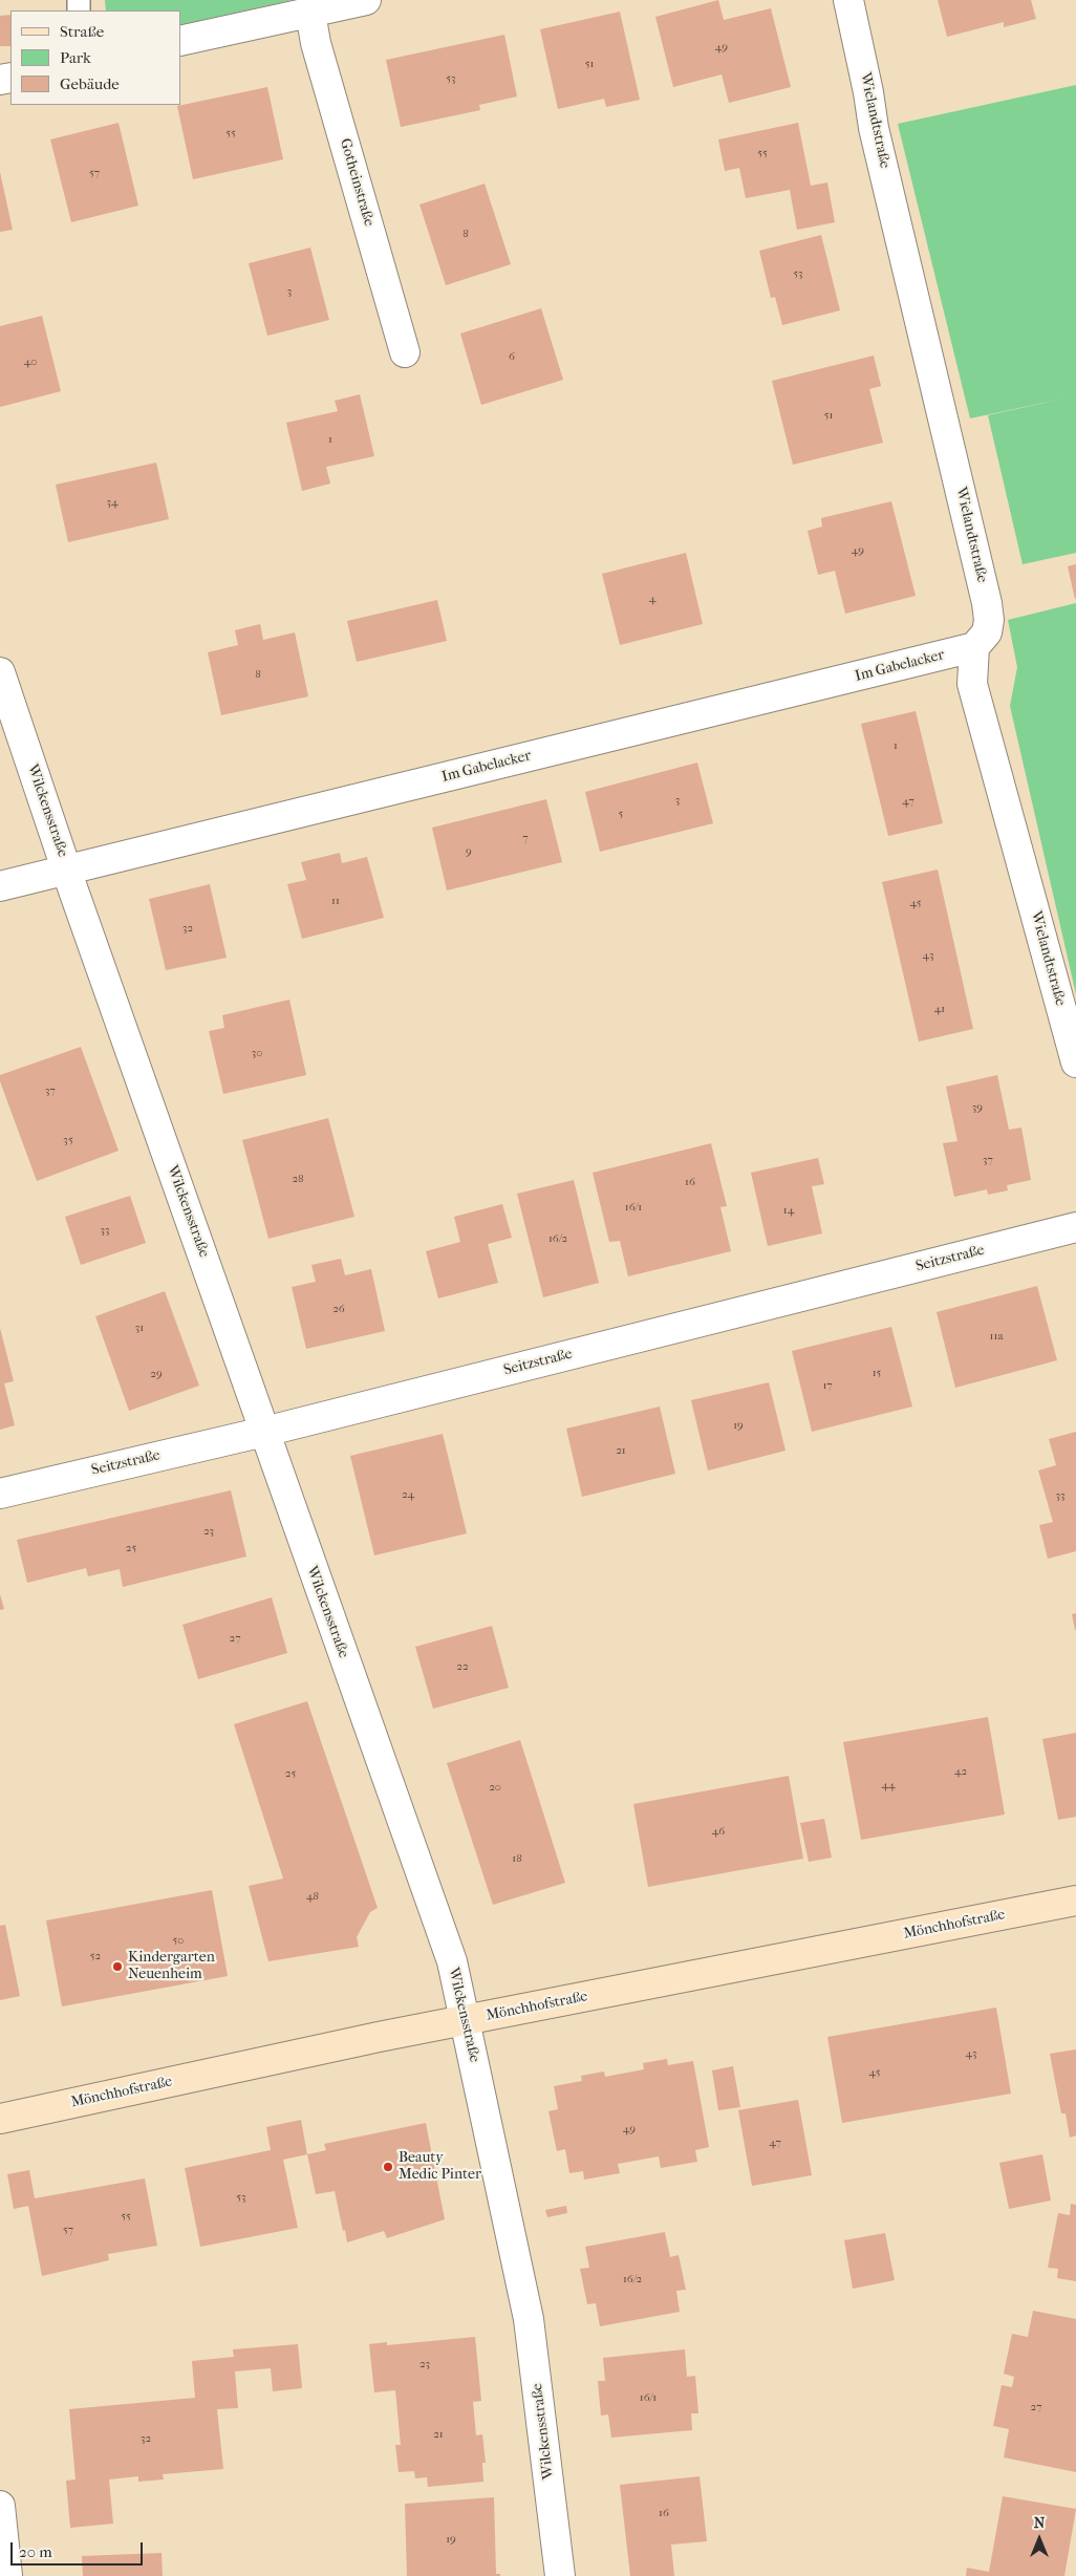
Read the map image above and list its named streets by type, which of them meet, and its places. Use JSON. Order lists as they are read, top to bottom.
{
  "streets": {
    "street": [
      "Wielandtstraße",
      "Gotheinstraße",
      "Im Gabelacker",
      "Wilckensstraße",
      "Seitzstraße",
      "Mönchhofstraße"
    ]
  },
  "crossings": [
    ["Wielandtstraße", "Im Gabelacker"],
    ["Im Gabelacker", "Wilckensstraße"],
    ["Wilckensstraße", "Seitzstraße"],
    ["Wilckensstraße", "Mönchhofstraße"]
  ],
  "places": ["Kindergarten Neuenheim", "Beauty Medic Pinter"],
  "house_numbers": [
    "49",
    "51",
    "53",
    "55",
    "55",
    "57",
    "8",
    "53",
    "3",
    "6",
    "40",
    "51",
    "1",
    "34",
    "49",
    "4",
    "8",
    "1",
    "3",
    "47",
    "5",
    "7",
    "9",
    "11",
    "45",
    "32",
    "43",
    "41",
    "30",
    "37",
    "39",
    "35",
    "37",
    "28",
    "16",
    "16/1",
    "14",
    "33",
    "16/2",
    "26",
    "31",
    "11a",
    "15",
    "29",
    "17",
    "19",
    "21",
    "24",
    "33",
    "23",
    "25",
    "27",
    "22",
    "42",
    "25",
    "44",
    "20",
    "46",
    "18",
    "48",
    "50",
    "52",
    "43",
    "45",
    "49",
    "47",
    "53",
    "55",
    "57",
    "16/2",
    "23",
    "16/1",
    "27",
    "21",
    "32",
    "16",
    "19"
  ],
  "legend": ["Straße", "Park", "Gebäude"],
  "scale_bar": "20 m",
  "north": "top"
}
